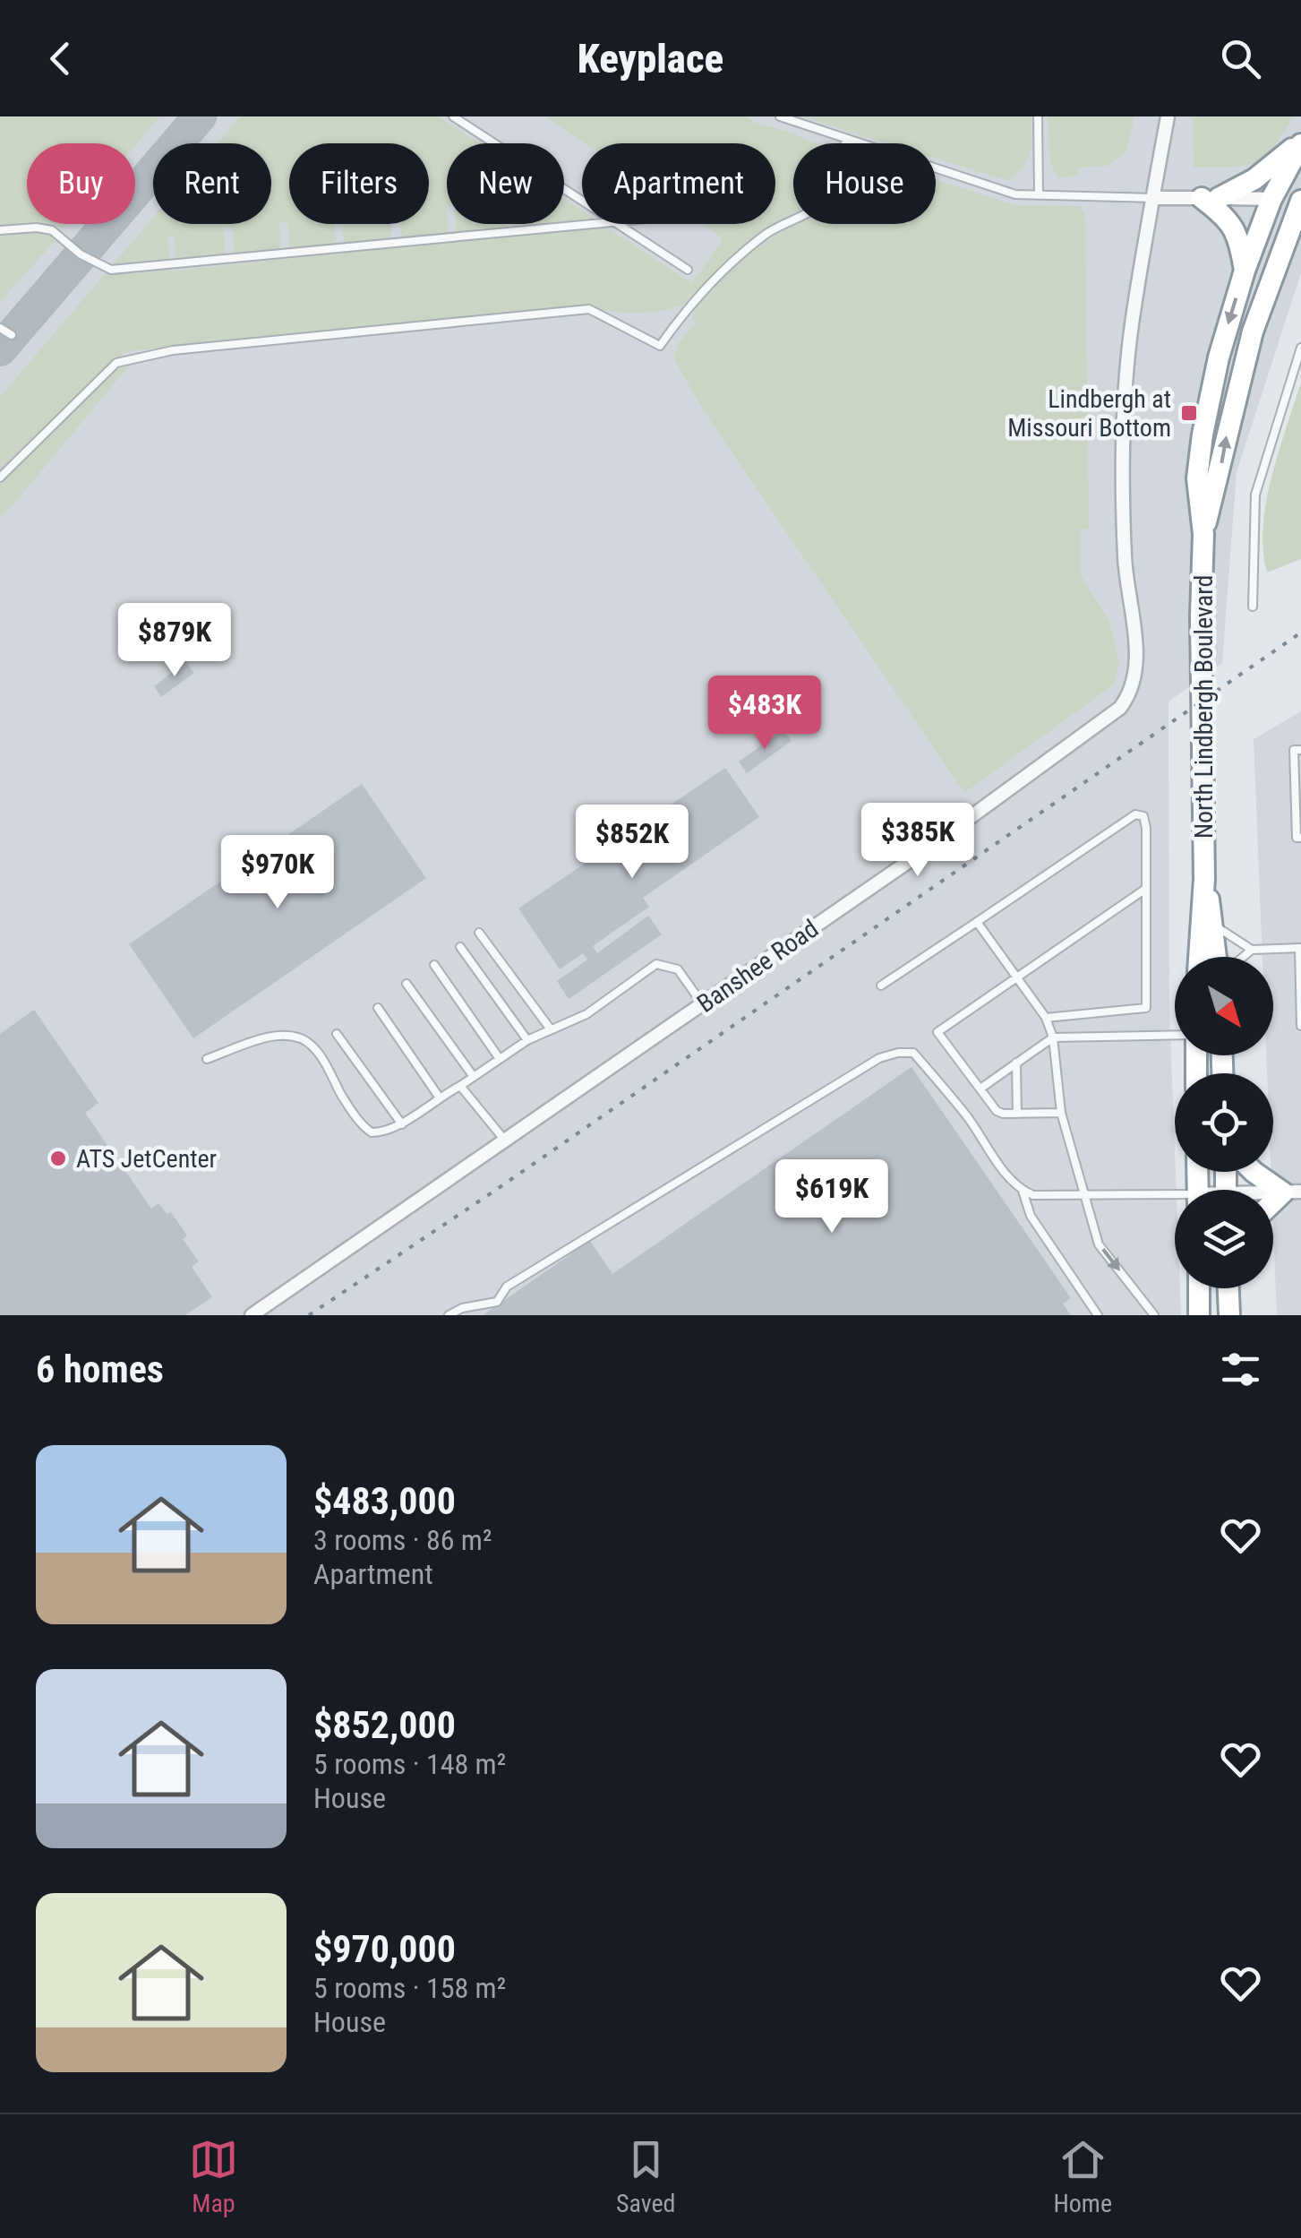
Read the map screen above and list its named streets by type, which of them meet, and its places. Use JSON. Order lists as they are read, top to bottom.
{
  "streets": {
    "highway": ["North Lindbergh Boulevard"],
    "street": ["Banshee Road"]
  },
  "places": {
    "transit": ["Lindbergh at Missouri Bottom"],
    "other": ["ATS JetCenter"]
  },
  "north": "bottom right",
  "page": {
    "header": "Keyplace",
    "chip": [
      "Buy",
      "Rent",
      "Filters",
      "New",
      "Apartment",
      "House"
    ],
    "price": [
      "$879K",
      "$483K",
      "$385K",
      "$852K",
      "$970K",
      "$619K"
    ],
    "heading": "6 homes",
    "list": [
      {
        "name": "$483,000",
        "note": "3 rooms · 86 m² · Apartment"
      },
      {
        "name": "$852,000",
        "note": "5 rooms · 148 m² · House"
      },
      {
        "name": "$970,000",
        "note": "5 rooms · 158 m² · House"
      }
    ],
    "tabs": ["Map", "Saved", "Home"]
  }
}
